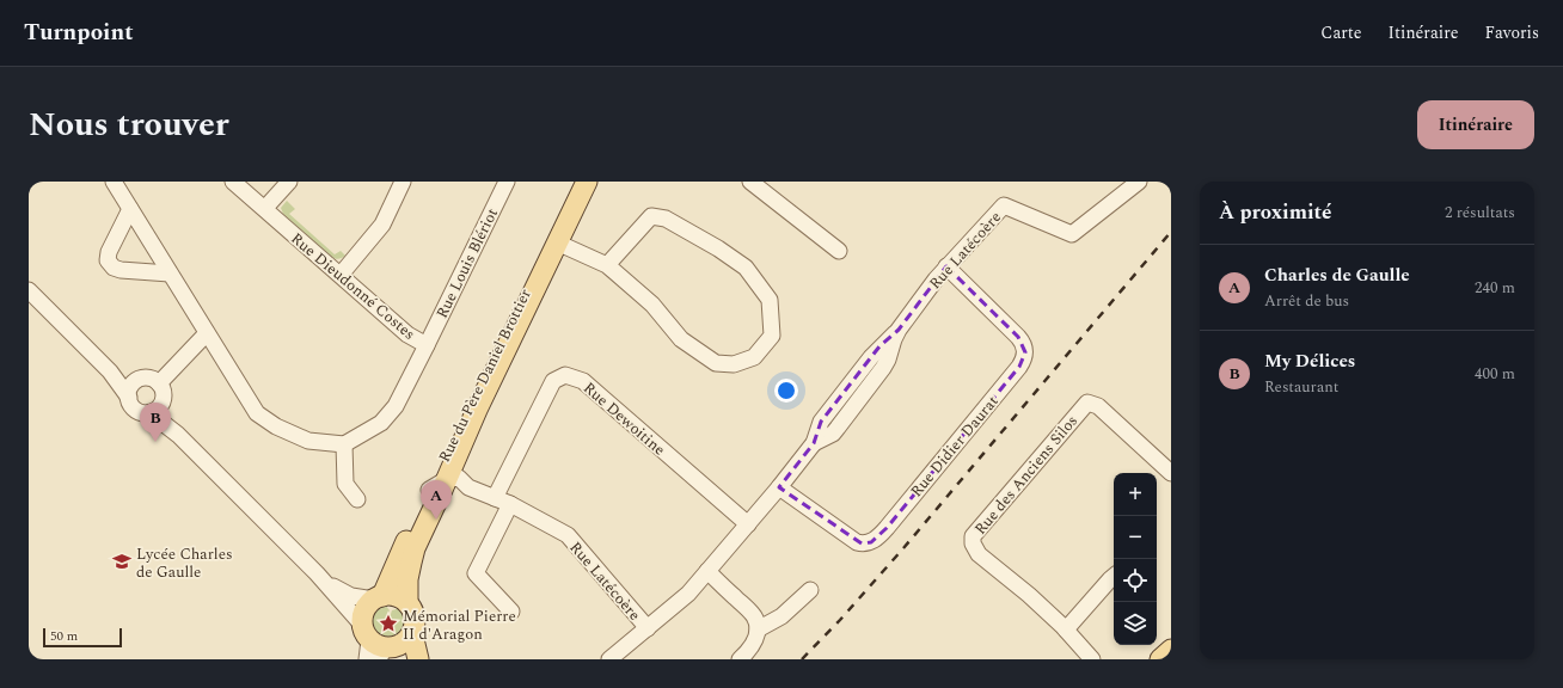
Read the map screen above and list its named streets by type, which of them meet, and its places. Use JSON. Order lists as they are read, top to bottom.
{
  "streets": {
    "main road": ["Rue du Père Daniel Brottier"],
    "street": [
      "Rue Latécoère",
      "Rue Louis Blériot",
      "Rue Dieudonné Costes",
      "Rue Dewoitine",
      "Rue Didier Daurat",
      "Rue des Anciens Silos"
    ]
  },
  "crossings": [
    ["Rue Latécoère", "Rue du Père Daniel Brottier"],
    ["Rue Latécoère", "Rue Dewoitine"],
    ["Rue Latécoère", "Rue Didier Daurat"],
    ["Rue Louis Blériot", "Rue Dieudonné Costes"]
  ],
  "places": {
    "school or university": ["Lycée Charles de Gaulle"],
    "place": ["Mémorial Pierre II d'Aragon"]
  },
  "scale_bar": "50 m",
  "page": {
    "header": "Turnpoint",
    "nav": ["Carte", "Itinéraire", "Favoris"],
    "title": "Nous trouver",
    "buttons": "Itinéraire",
    "heading": ["À proximité", "2 résultats"],
    "list": [
      {
        "mark": "A",
        "name": "Charles de Gaulle",
        "note": "Arrêt de bus",
        "value": "240 m"
      },
      {
        "mark": "B",
        "name": "My Délices",
        "note": "Restaurant",
        "value": "400 m"
      }
    ],
    "pins": ["B", "A"],
    "map_buttons": ["+", "−"],
    "scale": "50 m"
  }
}
